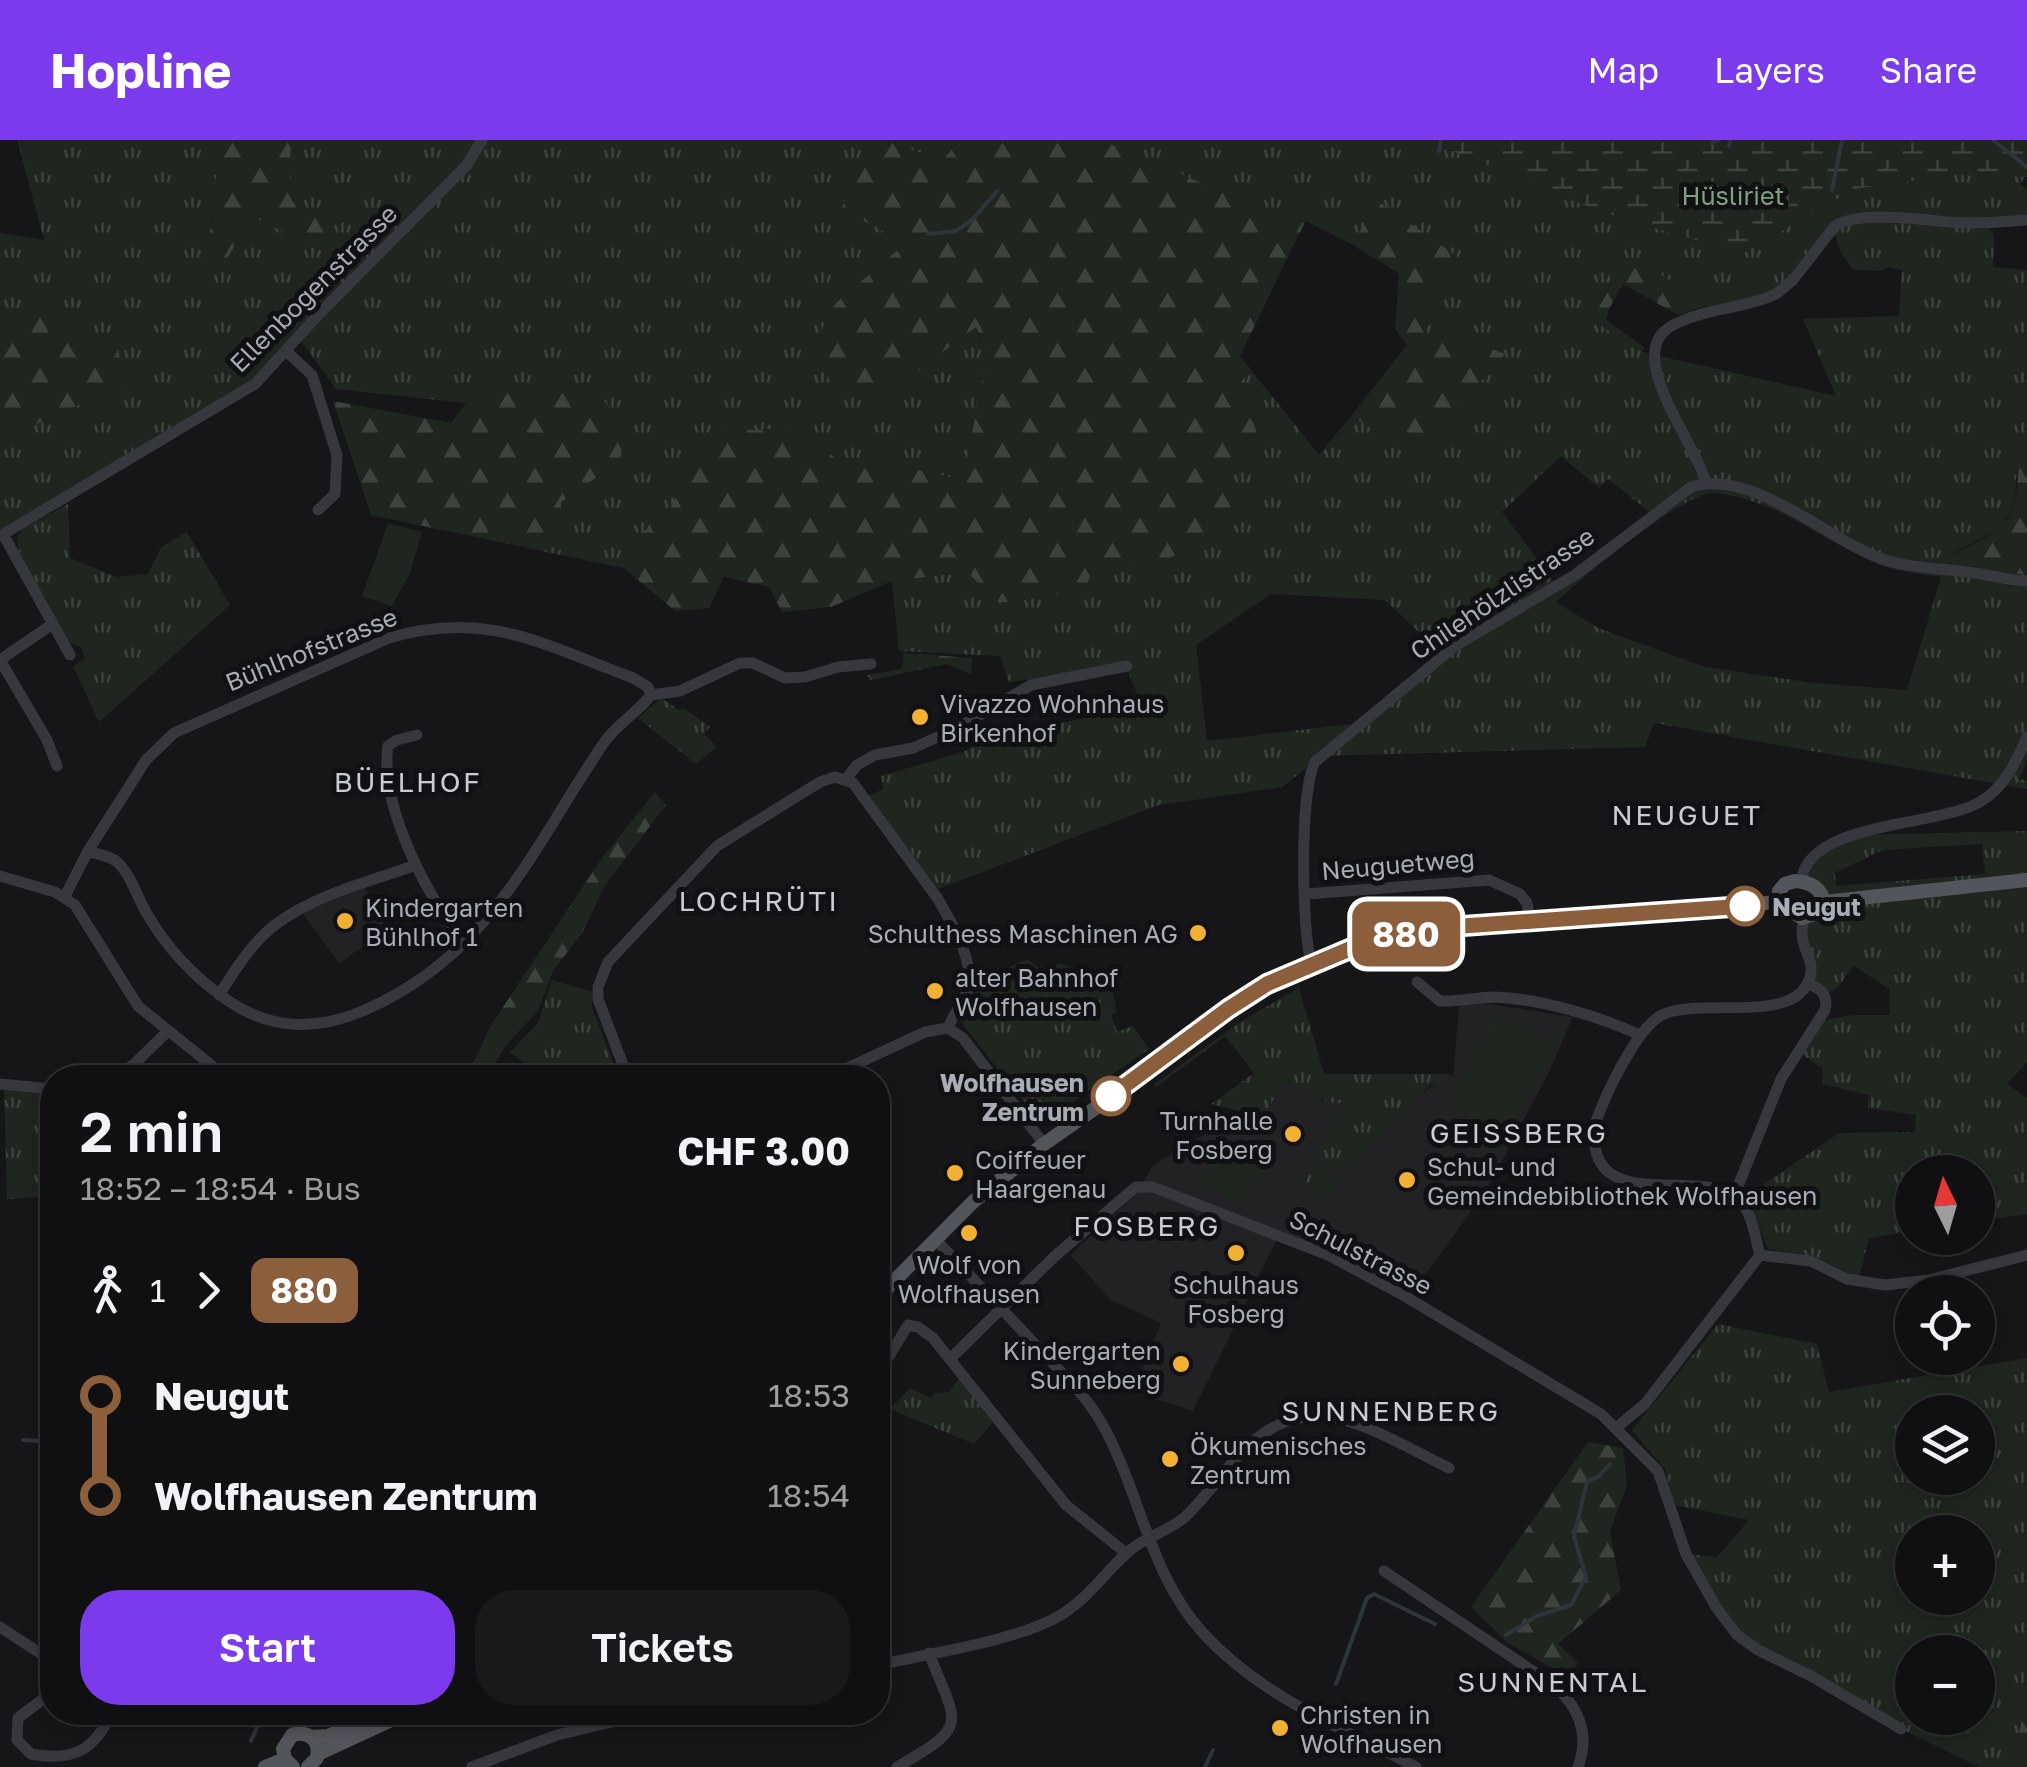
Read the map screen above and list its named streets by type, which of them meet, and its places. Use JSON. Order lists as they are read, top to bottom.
{
  "streets": {
    "street": [
      "Ellenbogenstrasse",
      "Chilehölzlistrasse",
      "Bühlhofstrasse",
      "Neuguetweg",
      "Schulstrasse"
    ]
  },
  "crossings": [
    ["Chilehölzlistrasse", "Neuguetweg"]
  ],
  "districts": [
    "BÜELHOF",
    "NEUGUET",
    "LOCHRÜTI",
    "GEISSBERG",
    "FOSBERG",
    "SUNNENBERG",
    "SUNNENTAL"
  ],
  "parks": ["Hüsliriet"],
  "places": [
    "Vivazzo Wohnhaus Birkenhof",
    "Neugut",
    "Kindergarten Bühlhof 1",
    "Schulthess Maschinen AG",
    "alter Bahnhof Wolfhausen",
    "Wolfhausen Zentrum",
    "Turnhalle Fosberg",
    "Coiffeuer Haargenau",
    "Schul- und Gemeindebibliothek Wolfhausen",
    "Wolf von Wolfhausen",
    "Schulhaus Fosberg",
    "Kindergarten Sunneberg",
    "Ökumenisches Zentrum",
    "Christen in Wolfhausen"
  ],
  "lines": ["bus line 880"],
  "north": "top",
  "page": {
    "header": "Hopline",
    "nav": ["Map", "Layers", "Share"],
    "on_map": "880",
    "heading": ["2 min", "18:52 – 18:54 · Bus", "CHF 3.00"],
    "map_buttons": ["+", "−"],
    "legs": ["1", "880"],
    "list": [
      {
        "name": "Neugut",
        "value": "18:53"
      },
      {
        "name": "Wolfhausen Zentrum",
        "value": "18:54"
      }
    ],
    "buttons": ["Start", "Tickets"]
  }
}
